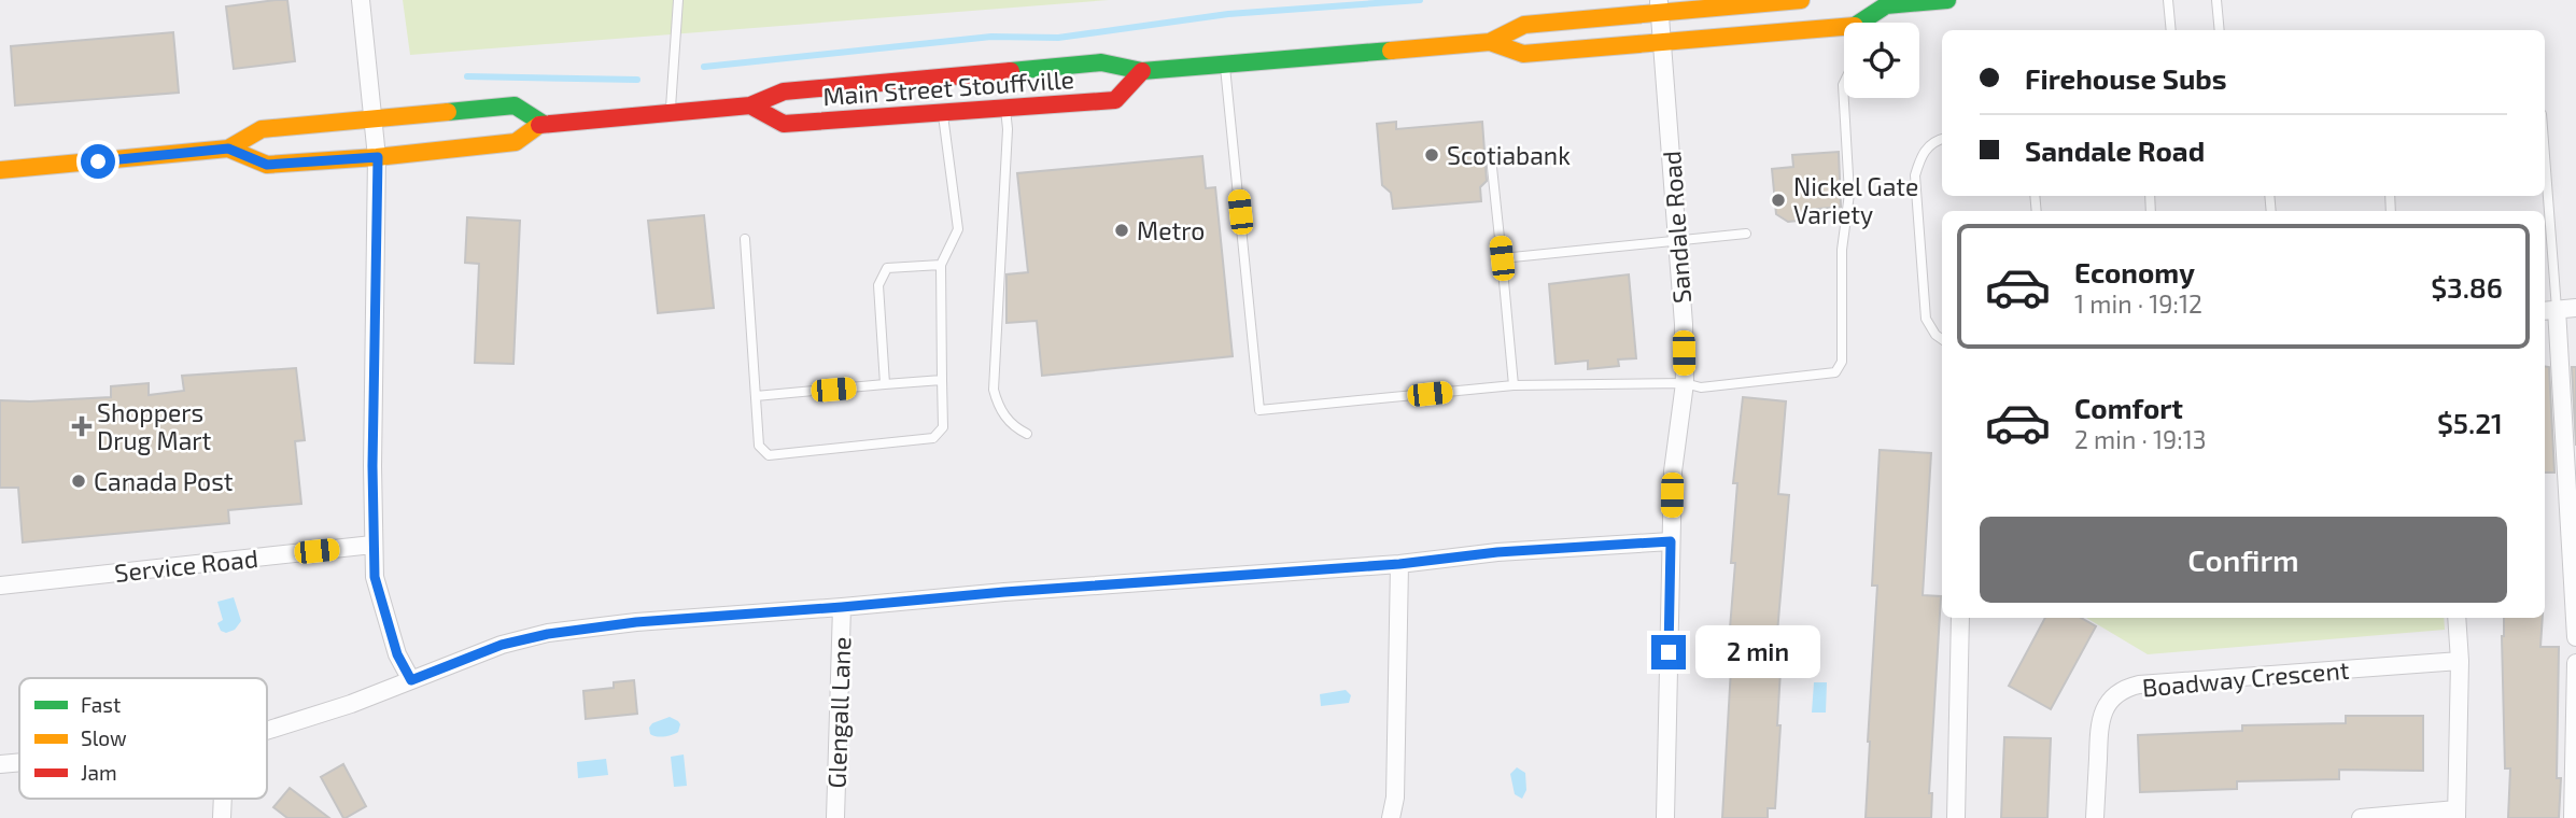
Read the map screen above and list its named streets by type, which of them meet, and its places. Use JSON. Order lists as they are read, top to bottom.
{
  "streets": {
    "main road": ["Main Street Stouffville"],
    "street": [
      "Sandale Road",
      "Service Road",
      "Boadway Crescent",
      "Glengall Lane"
    ]
  },
  "crossings": [
    ["Main Street Stouffville", "Sandale Road"]
  ],
  "places": {
    "other": [
      "Scotiabank",
      "Nickel Gate Variety",
      "Metro",
      "Canada Post"
    ],
    "health": ["Shoppers Drug Mart"]
  },
  "legend": ["Fast", "Slow", "Jam"],
  "page": {
    "banner": ["Firehouse Subs", "Sandale Road"],
    "list": [
      {
        "name": "Economy",
        "note": "1 min · 19:12",
        "value": "$3.86"
      },
      {
        "name": "Comfort",
        "note": "2 min · 19:13",
        "value": "$5.21"
      }
    ],
    "buttons": "Confirm",
    "bubble": "2 min"
  }
}
